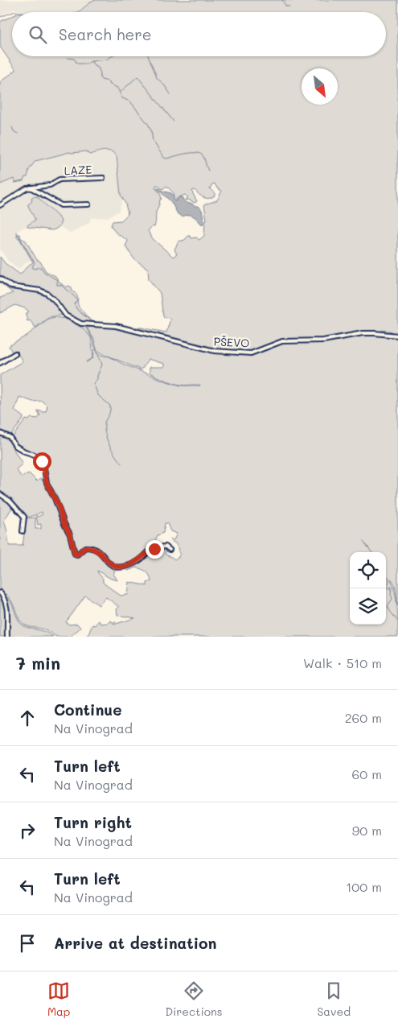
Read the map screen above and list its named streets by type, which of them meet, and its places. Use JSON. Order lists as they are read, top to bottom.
{
  "streets": {
    "street": ["LAZE", "PŠEVO"]
  },
  "north": "bottom right",
  "page": {
    "search": "Search here",
    "heading": ["7 min", "Walk · 510 m"],
    "list": [
      ["Continue", "Na Vinograd", "260 m"],
      ["Turn left", "Na Vinograd", "60 m"],
      ["Turn right", "Na Vinograd", "90 m"],
      ["Turn left", "Na Vinograd", "100 m"],
      "Arrive at destination"
    ],
    "nav": ["Map", "Directions", "Saved"]
  }
}
